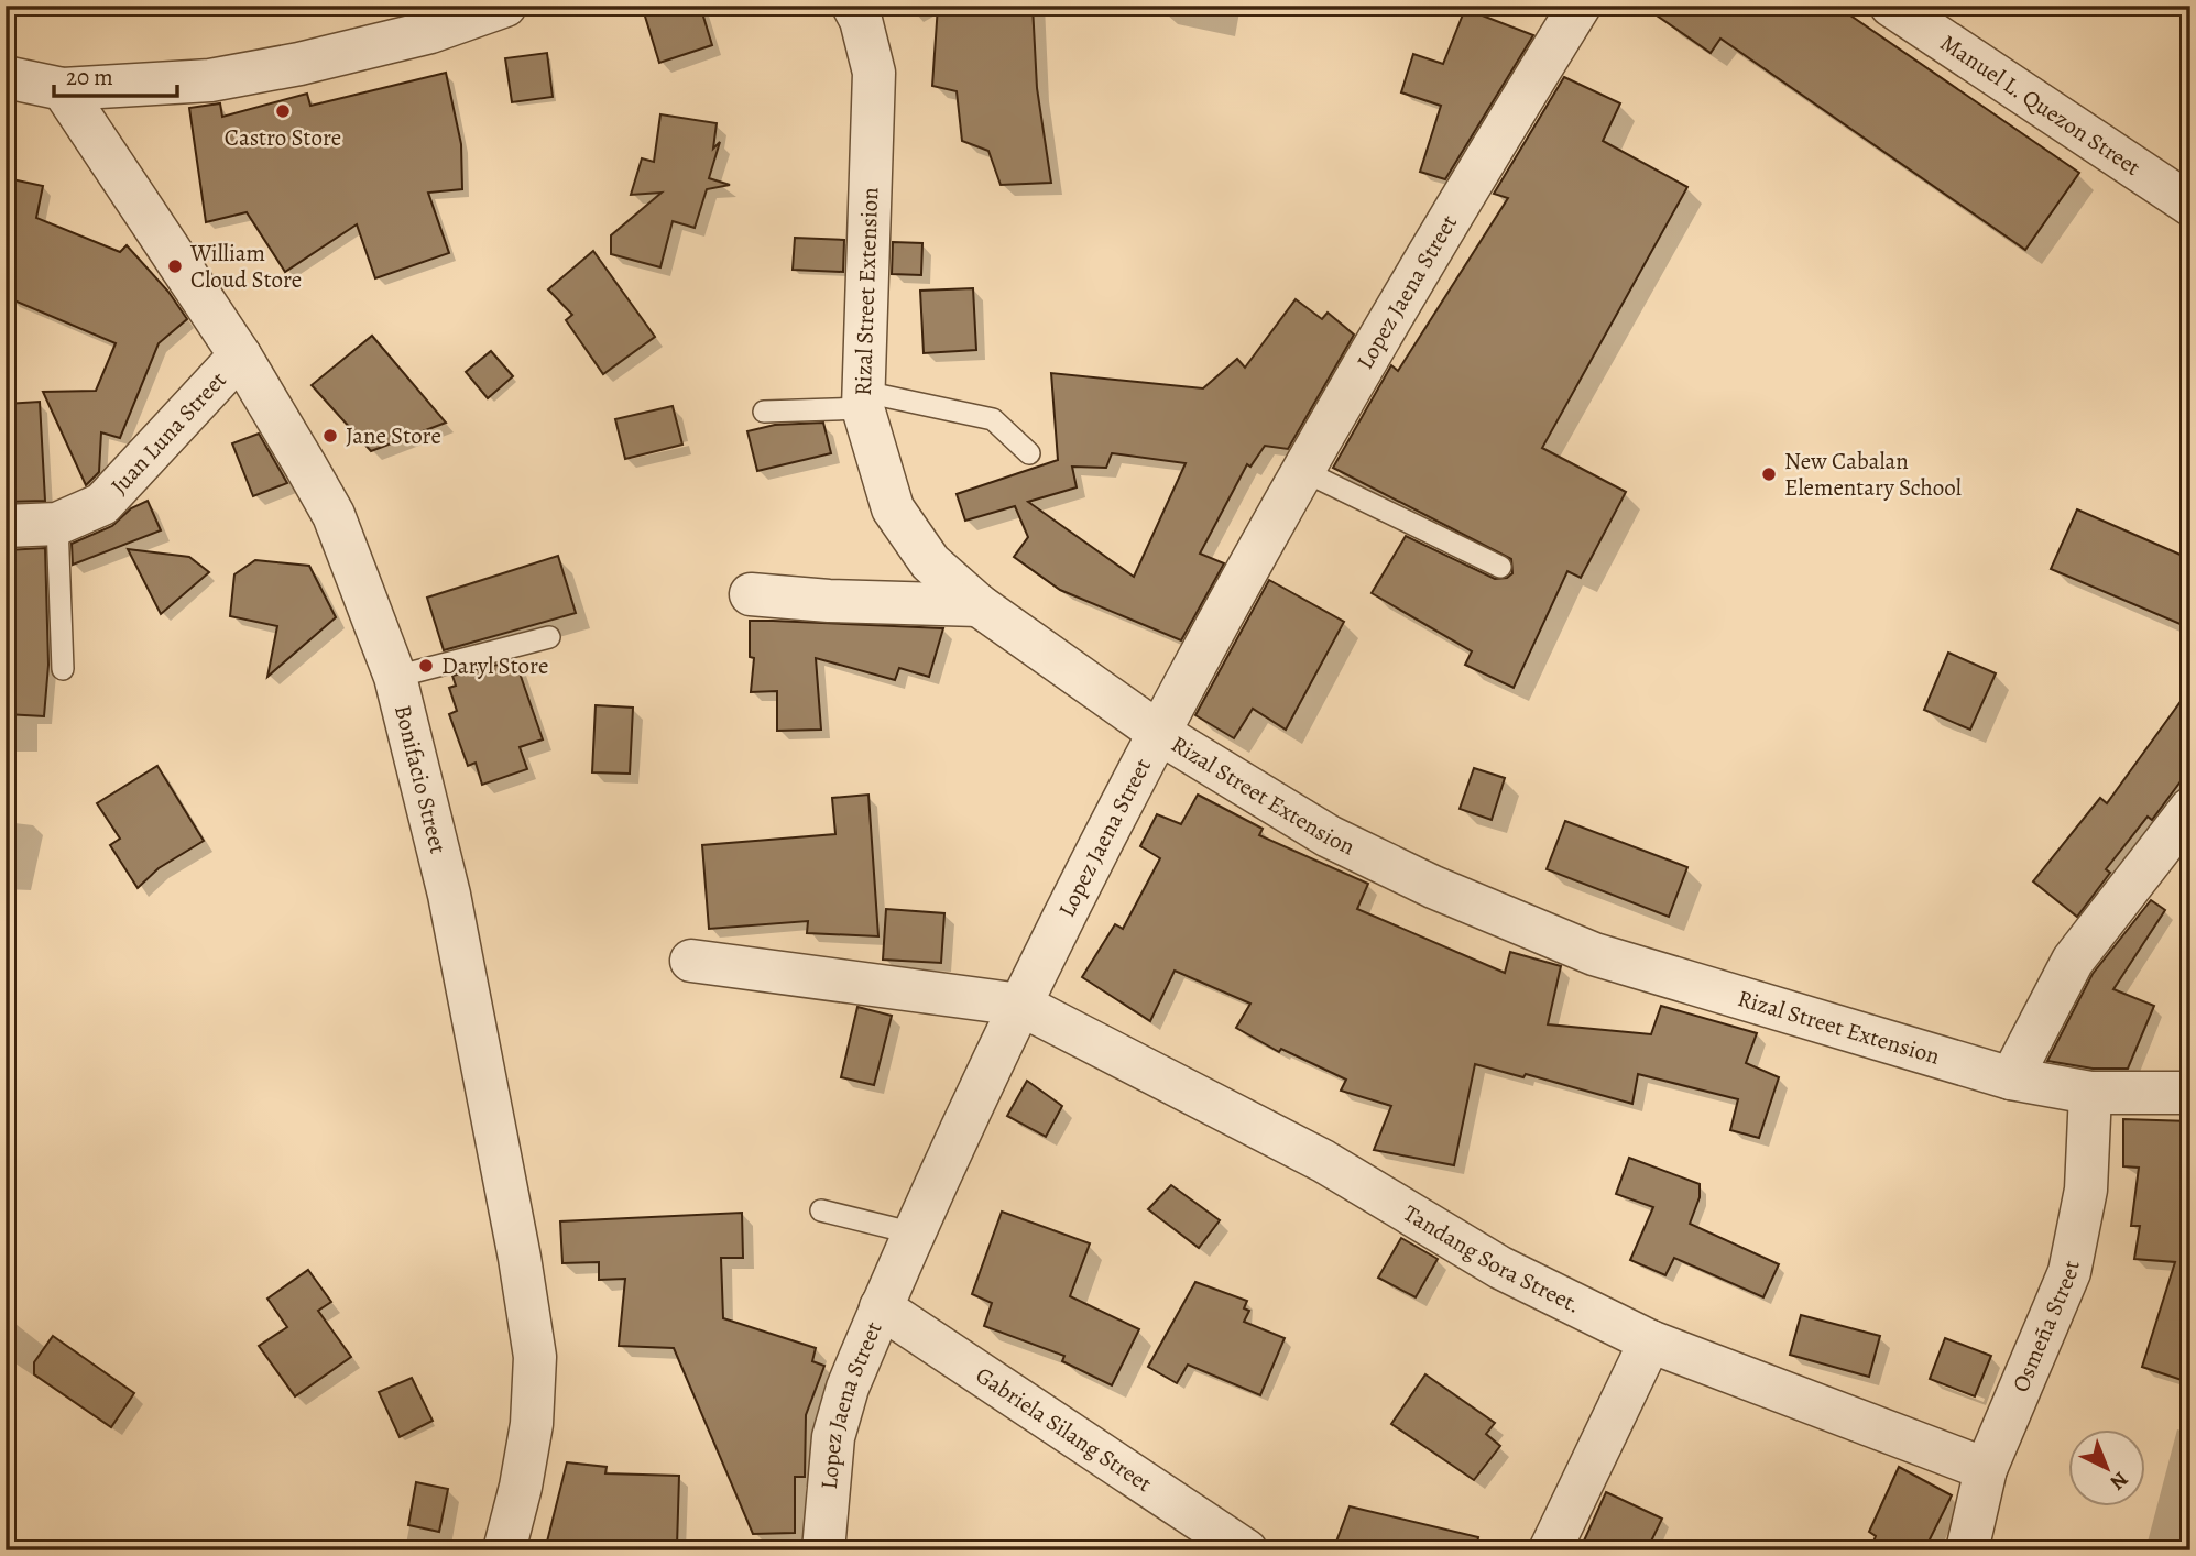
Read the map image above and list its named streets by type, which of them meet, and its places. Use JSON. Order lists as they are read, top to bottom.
{
  "streets": {
    "street": [
      "Manuel L. Quezon Street",
      "Rizal Street Extension",
      "Lopez Jaena Street",
      "Juan Luna Street",
      "Bonifacio Street",
      "Tandang Sora Street.",
      "Osmeña Street",
      "Gabriela Silang Street"
    ]
  },
  "crossings": [
    ["Rizal Street Extension", "Lopez Jaena Street"],
    ["Rizal Street Extension", "Osmeña Street"],
    ["Lopez Jaena Street", "Tandang Sora Street."],
    ["Lopez Jaena Street", "Gabriela Silang Street"],
    ["Juan Luna Street", "Bonifacio Street"],
    ["Tandang Sora Street.", "Osmeña Street"]
  ],
  "places": [
    "Castro Store",
    "William Cloud Store",
    "Jane Store",
    "New Cabalan Elementary School",
    "Daryl Store"
  ],
  "scale_bar": "20 m",
  "north": "bottom right"
}
